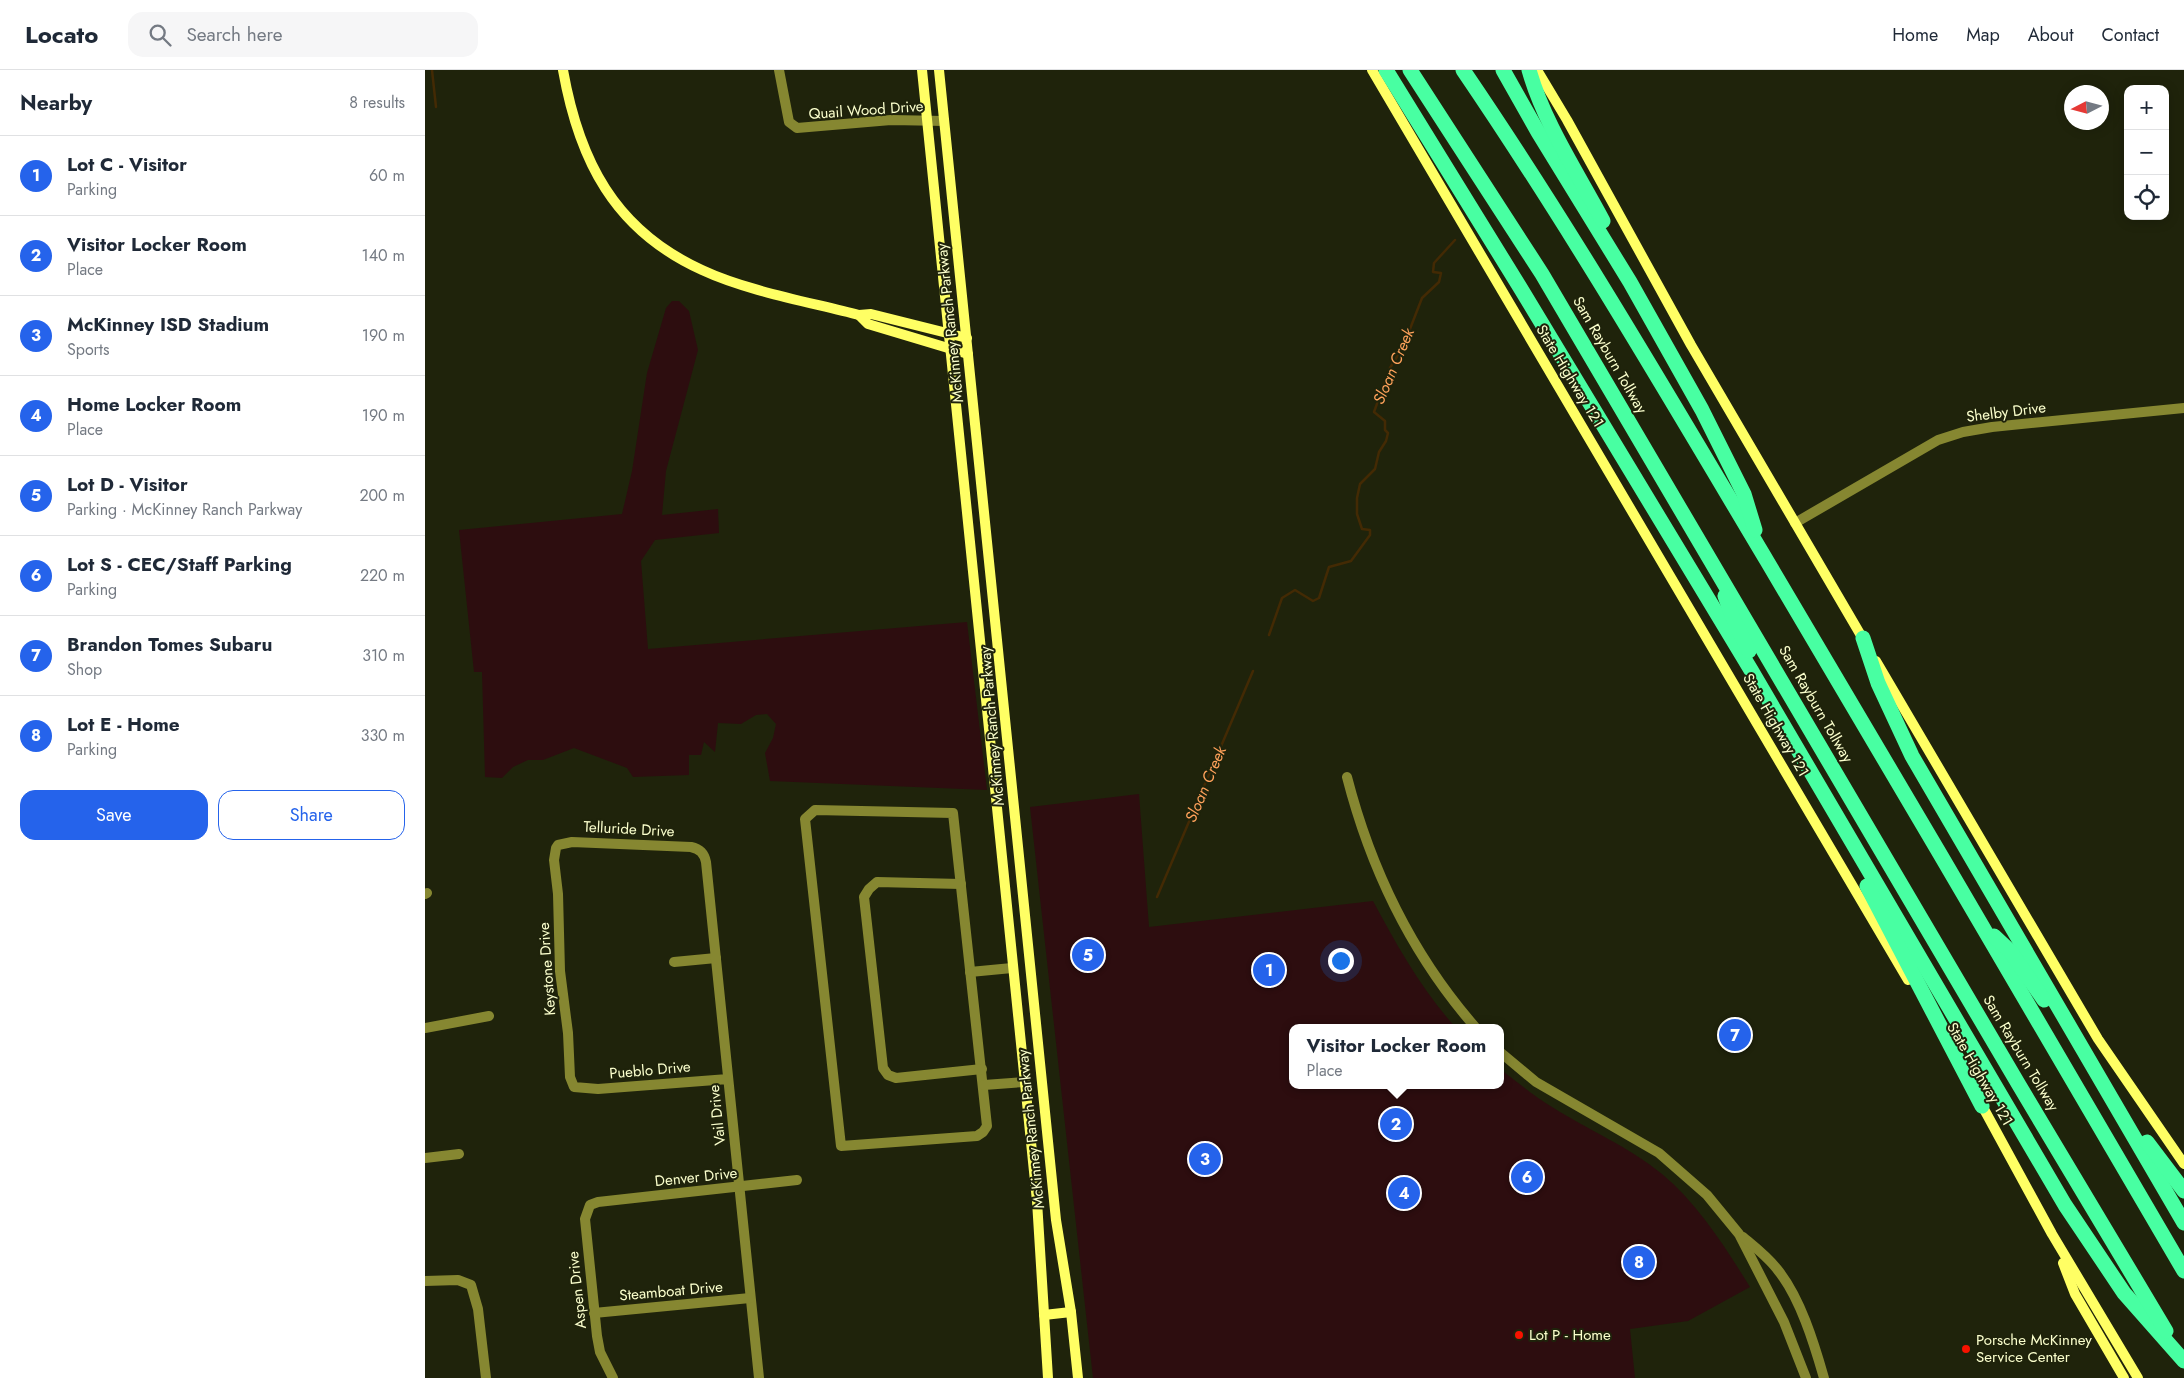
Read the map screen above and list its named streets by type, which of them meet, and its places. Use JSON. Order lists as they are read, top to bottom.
{
  "streets": {
    "highway": ["Sam Rayburn Tollway"],
    "main road": ["McKinney Ranch Parkway", "State Highway 121"],
    "street": [
      "Quail Wood Drive",
      "Shelby Drive",
      "Telluride Drive",
      "Keystone Drive",
      "Pueblo Drive",
      "Vail Drive",
      "Denver Drive",
      "Aspen Drive",
      "Steamboat Drive"
    ]
  },
  "crossings": [
    ["Quail Wood Drive", "McKinney Ranch Parkway"],
    ["Telluride Drive", "Keystone Drive"],
    ["Telluride Drive", "Vail Drive"],
    ["Keystone Drive", "Pueblo Drive"],
    ["Pueblo Drive", "Vail Drive"],
    ["Vail Drive", "Denver Drive"],
    ["Vail Drive", "Steamboat Drive"],
    ["Denver Drive", "Aspen Drive"],
    ["Aspen Drive", "Steamboat Drive"]
  ],
  "water": ["Sloan Creek"],
  "places": ["Lot P - Home", "Porsche McKinney Service Center"],
  "north": "left",
  "page": {
    "header": "Locato",
    "search": "Search here",
    "nav": [
      "Home",
      "Map",
      "About",
      "Contact"
    ],
    "heading": ["Nearby", "8 results"],
    "map_buttons": ["+", "−"],
    "list": [
      {
        "mark": "1",
        "name": "Lot C - Visitor",
        "note": "Parking",
        "value": "60 m"
      },
      {
        "mark": "2",
        "name": "Visitor Locker Room",
        "note": "Place",
        "value": "140 m"
      },
      {
        "mark": "3",
        "name": "McKinney ISD Stadium",
        "note": "Sports",
        "value": "190 m"
      },
      {
        "mark": "4",
        "name": "Home Locker Room",
        "note": "Place",
        "value": "190 m"
      },
      {
        "mark": "5",
        "name": "Lot D - Visitor",
        "note": "Parking · McKinney Ranch Parkway",
        "value": "200 m"
      },
      {
        "mark": "6",
        "name": "Lot S - CEC/Staff Parking",
        "note": "Parking",
        "value": "220 m"
      },
      {
        "mark": "7",
        "name": "Brandon Tomes Subaru",
        "note": "Shop",
        "value": "310 m"
      },
      {
        "mark": "8",
        "name": "Lot E - Home",
        "note": "Parking",
        "value": "330 m"
      }
    ],
    "buttons": ["Save", "Share"],
    "pins": [
      "5",
      "1",
      "7",
      "2",
      "3",
      "6",
      "4",
      "8"
    ],
    "popup": ["Visitor Locker Room", "Place"]
  }
}
